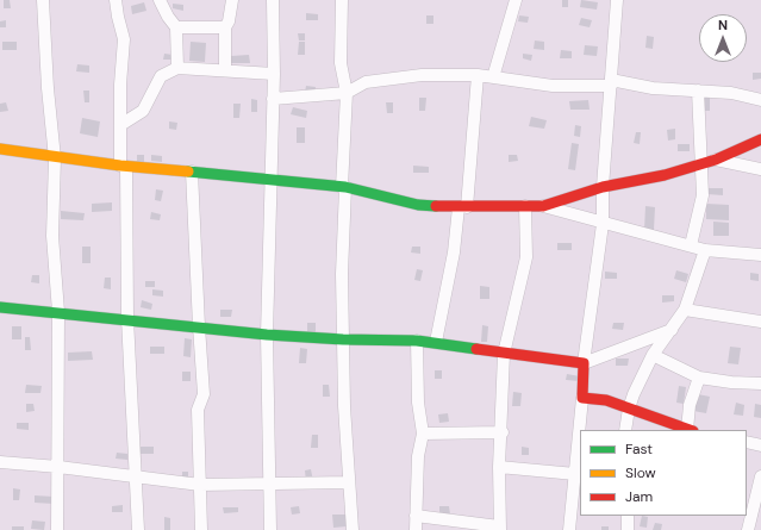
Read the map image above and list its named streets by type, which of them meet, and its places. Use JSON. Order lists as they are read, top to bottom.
{
  "legend": ["Fast", "Slow", "Jam"],
  "north": "top"
}
